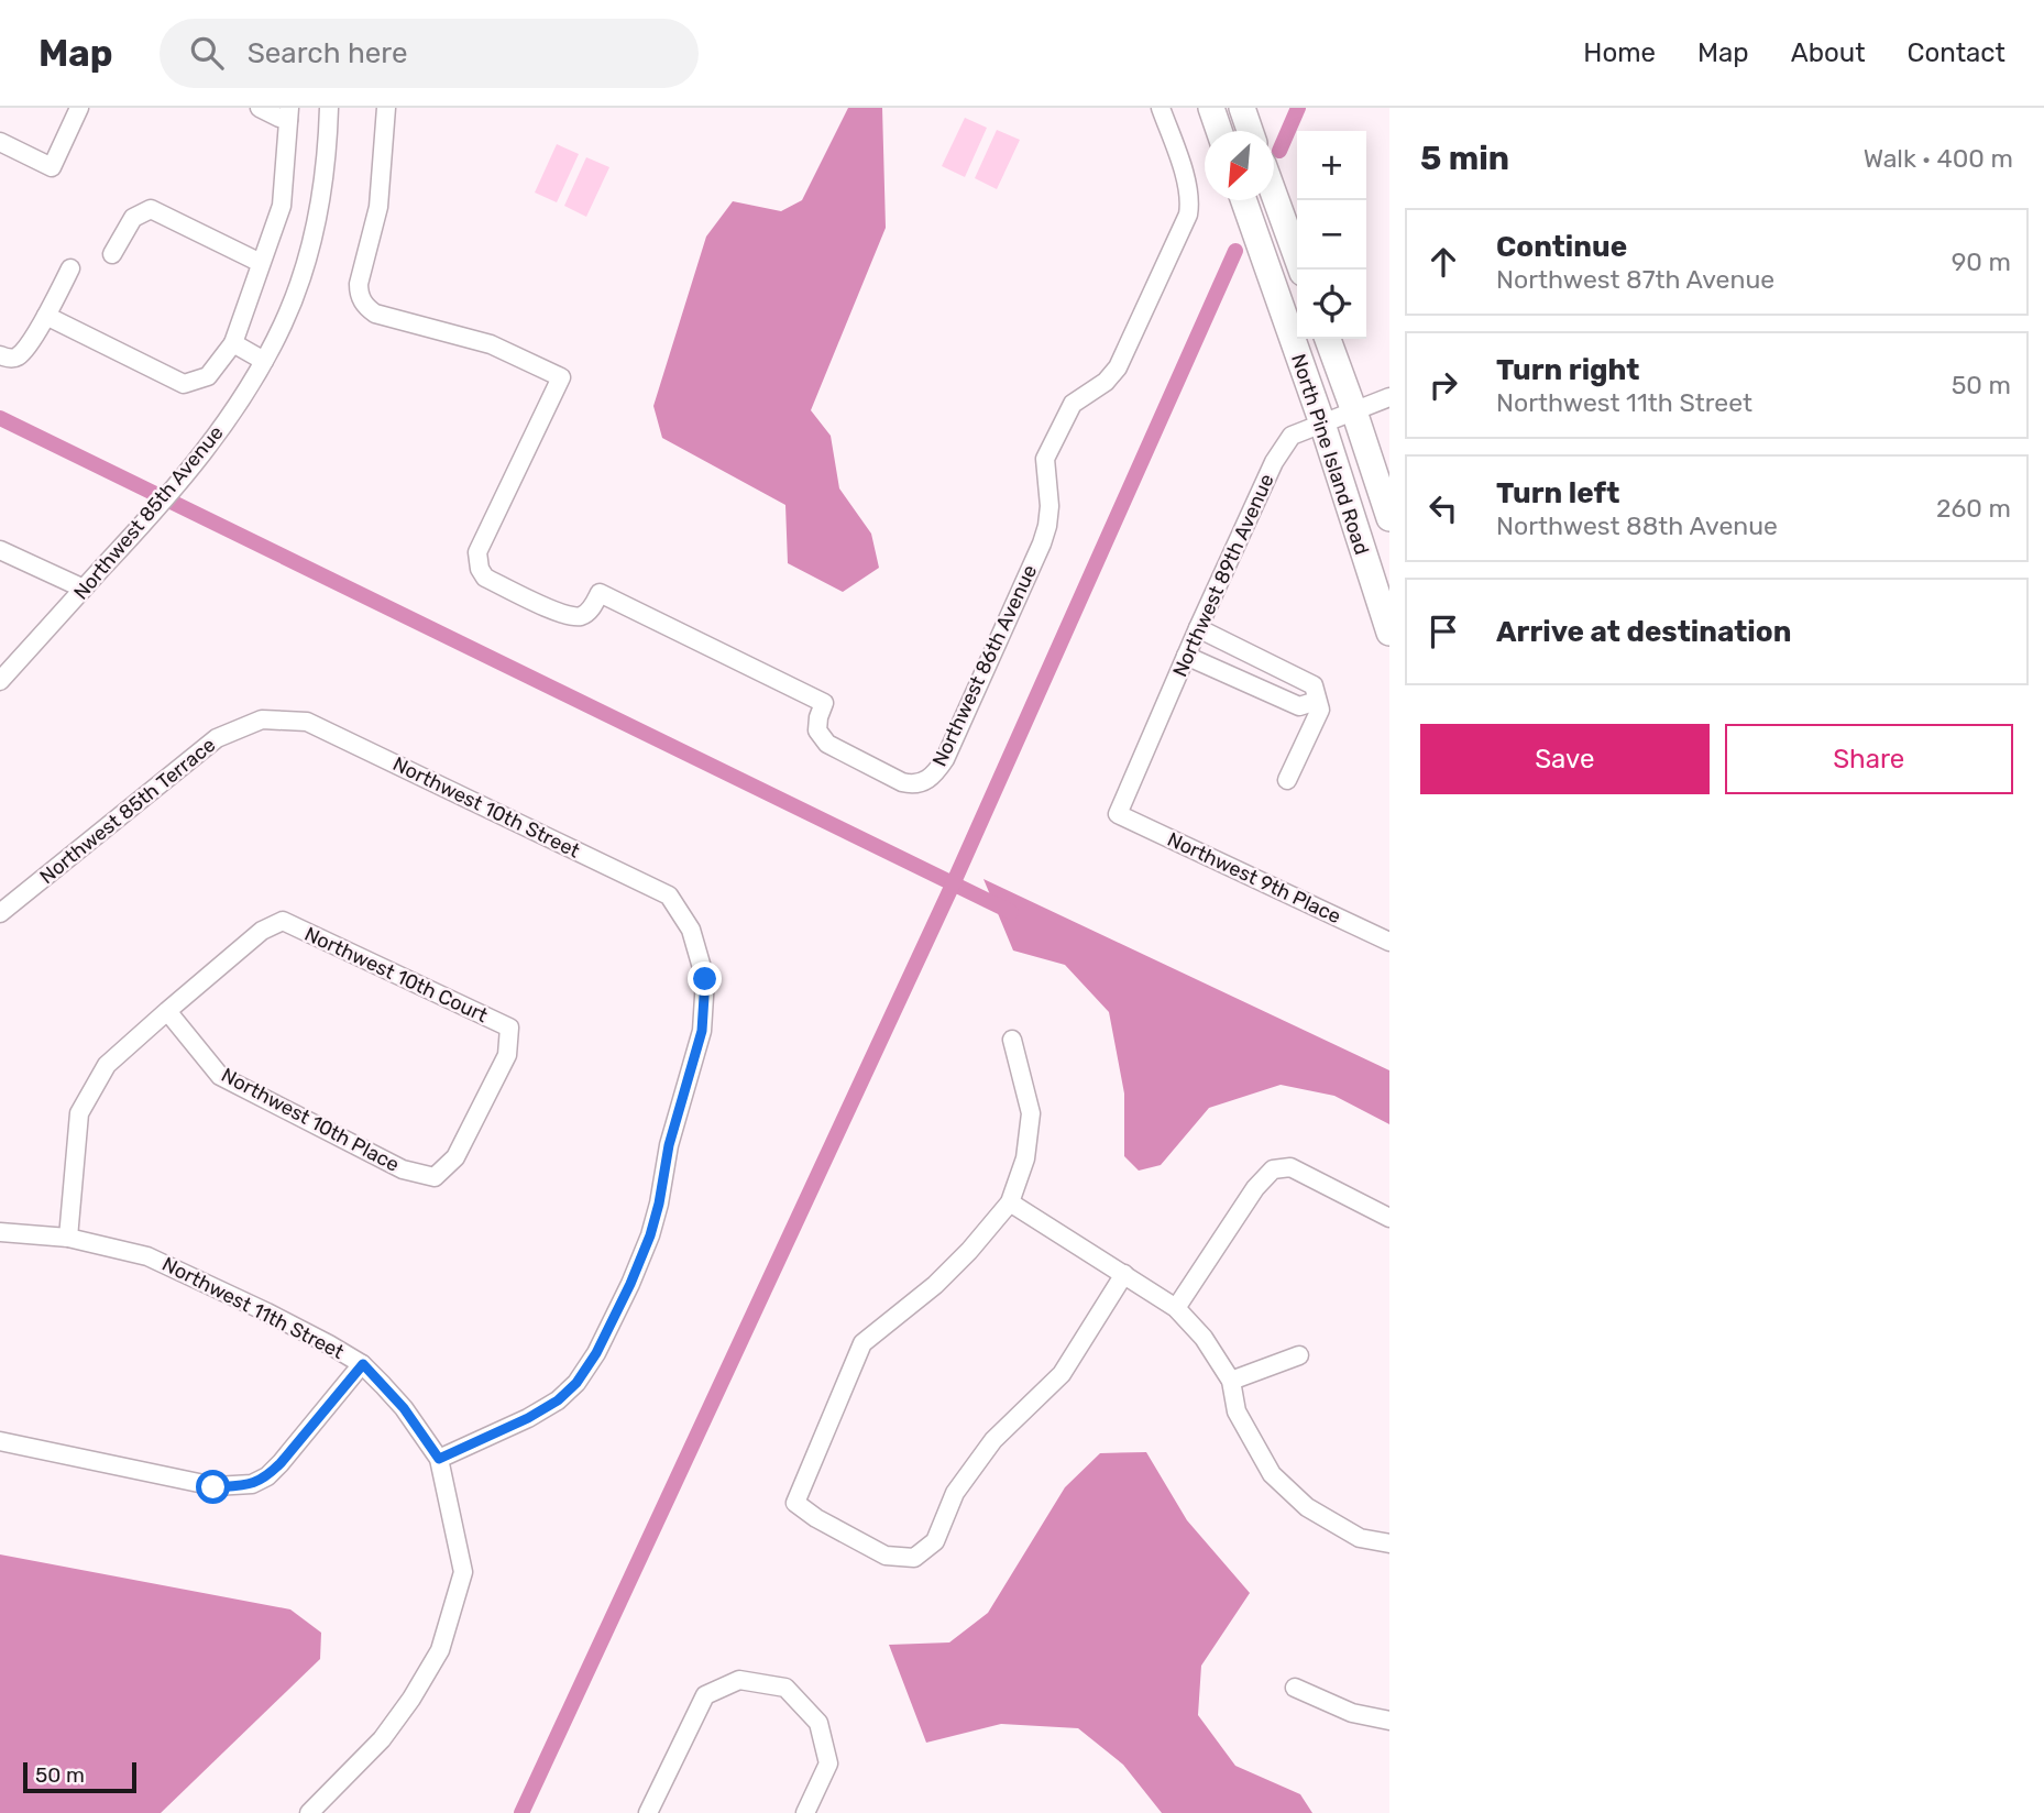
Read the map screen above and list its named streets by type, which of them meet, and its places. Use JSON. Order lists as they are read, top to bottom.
{
  "streets": {
    "main road": ["North Pine Island Road"],
    "street": [
      "Northwest 85th Avenue",
      "Northwest 89th Avenue",
      "Northwest 86th Avenue",
      "Northwest 10th Street",
      "Northwest 85th Terrace",
      "Northwest 9th Place",
      "Northwest 10th Court",
      "Northwest 10th Place",
      "Northwest 11th Street"
    ]
  },
  "crossings": [
    ["North Pine Island Road", "Northwest 89th Avenue"],
    ["Northwest 89th Avenue", "Northwest 9th Place"],
    ["Northwest 10th Street", "Northwest 85th Terrace"],
    ["Northwest 10th Street", "Northwest 11th Street"],
    ["Northwest 10th Court", "Northwest 10th Place"]
  ],
  "scale_bar": "50 m",
  "north": "bottom left",
  "page": {
    "header": "Map",
    "search": "Search here",
    "nav": [
      "Home",
      "Map",
      "About",
      "Contact"
    ],
    "heading": ["5 min", "Walk · 400 m"],
    "map_buttons": ["+", "−"],
    "list": [
      ["Continue", "Northwest 87th Avenue", "90 m"],
      ["Turn right", "Northwest 11th Street", "50 m"],
      ["Turn left", "Northwest 88th Avenue", "260 m"],
      "Arrive at destination"
    ],
    "buttons": ["Save", "Share"],
    "scale": "50 m"
  }
}
